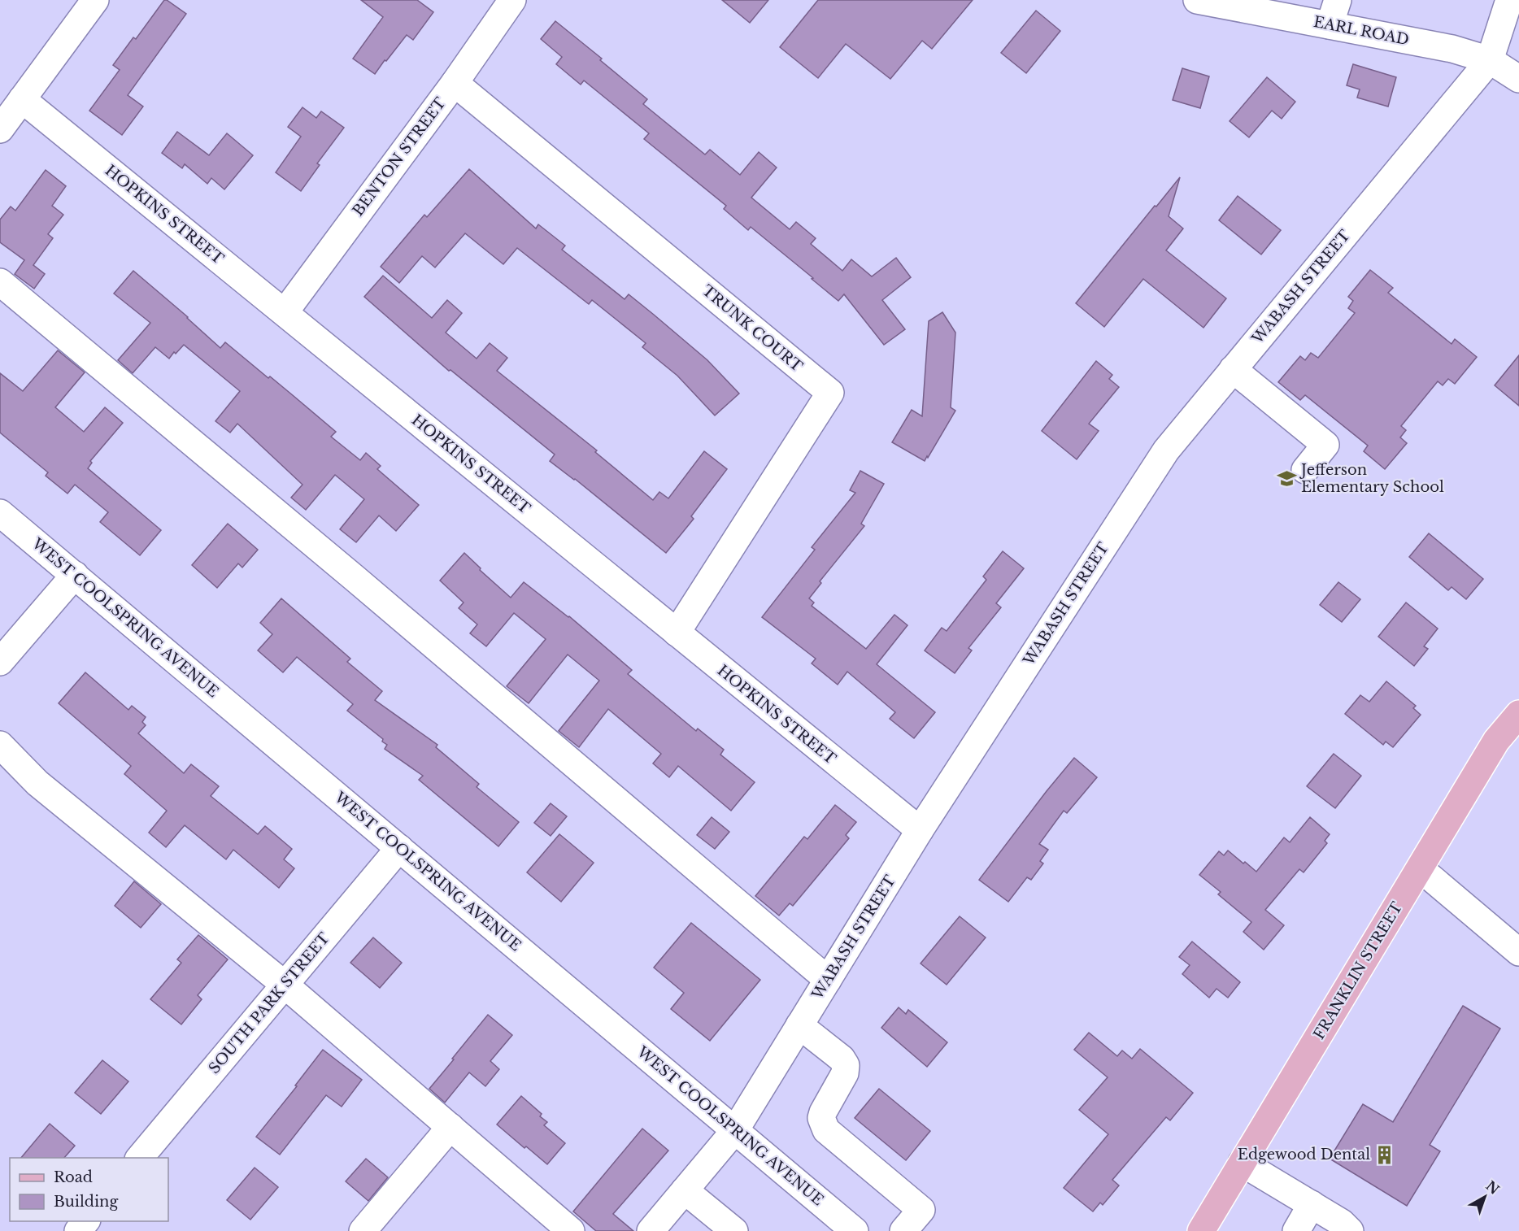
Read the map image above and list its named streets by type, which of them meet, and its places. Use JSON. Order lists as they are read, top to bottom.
{
  "streets": {
    "main road": ["FRANKLIN STREET"],
    "street": [
      "EARL ROAD",
      "BENTON STREET",
      "HOPKINS STREET",
      "WABASH STREET",
      "TRUNK COURT",
      "WEST COOLSPRING AVENUE",
      "SOUTH PARK STREET"
    ]
  },
  "crossings": [
    ["EARL ROAD", "WABASH STREET"],
    ["BENTON STREET", "HOPKINS STREET"],
    ["BENTON STREET", "TRUNK COURT"],
    ["HOPKINS STREET", "WABASH STREET"],
    ["HOPKINS STREET", "TRUNK COURT"],
    ["WABASH STREET", "WEST COOLSPRING AVENUE"],
    ["WEST COOLSPRING AVENUE", "SOUTH PARK STREET"]
  ],
  "places": {
    "school or university": ["Jefferson Elementary School"],
    "building": ["Edgewood Dental"]
  },
  "legend": ["Road", "Building"],
  "north": "top right"
}
